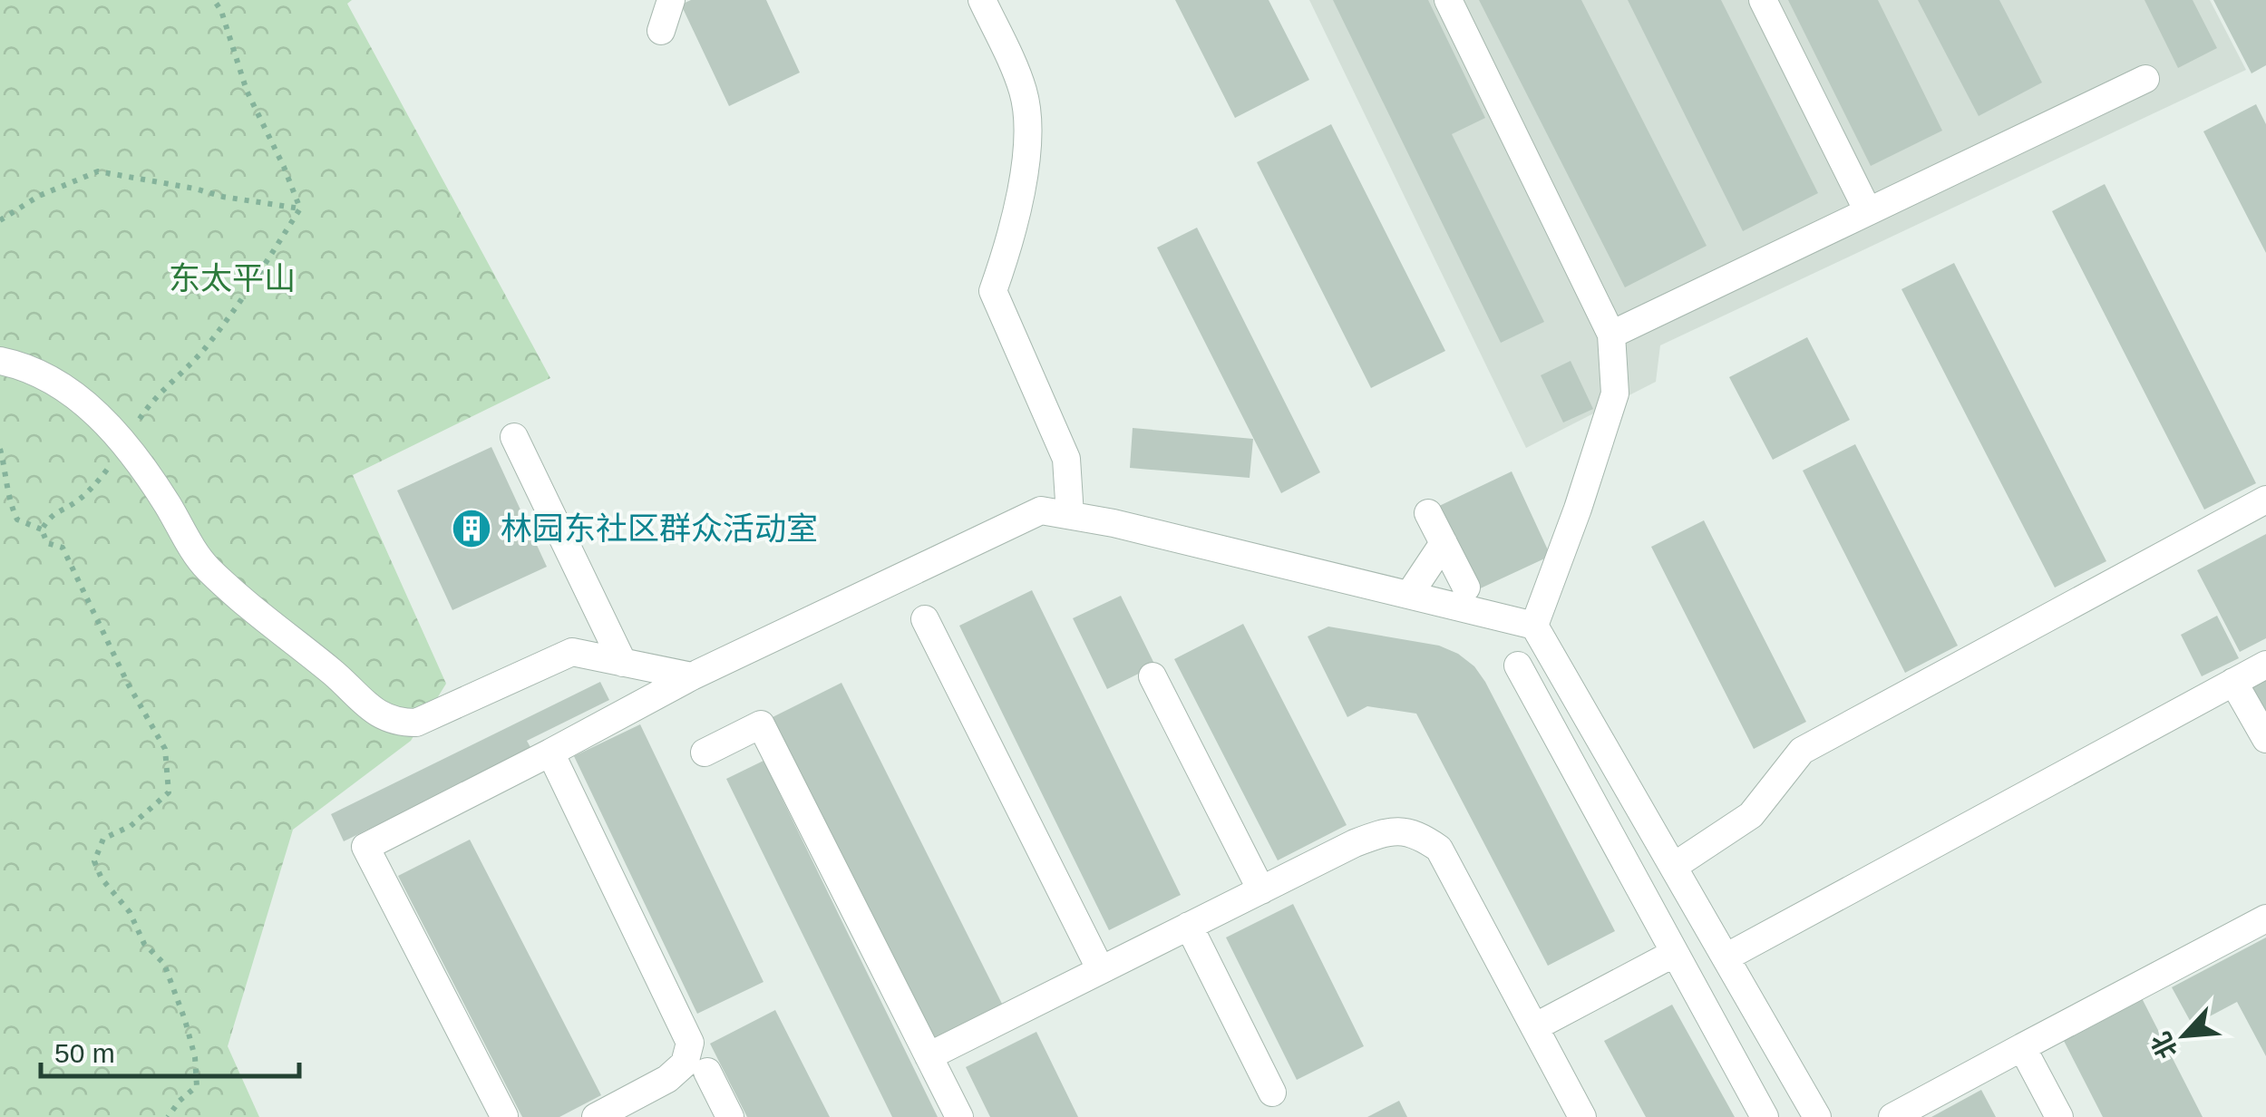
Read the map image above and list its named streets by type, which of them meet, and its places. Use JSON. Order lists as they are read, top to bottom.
{
  "parks": ["东太平山"],
  "places": {
    "building": ["林园东社区群众活动室"]
  },
  "scale_bar": "50 m",
  "north": "bottom left"
}
